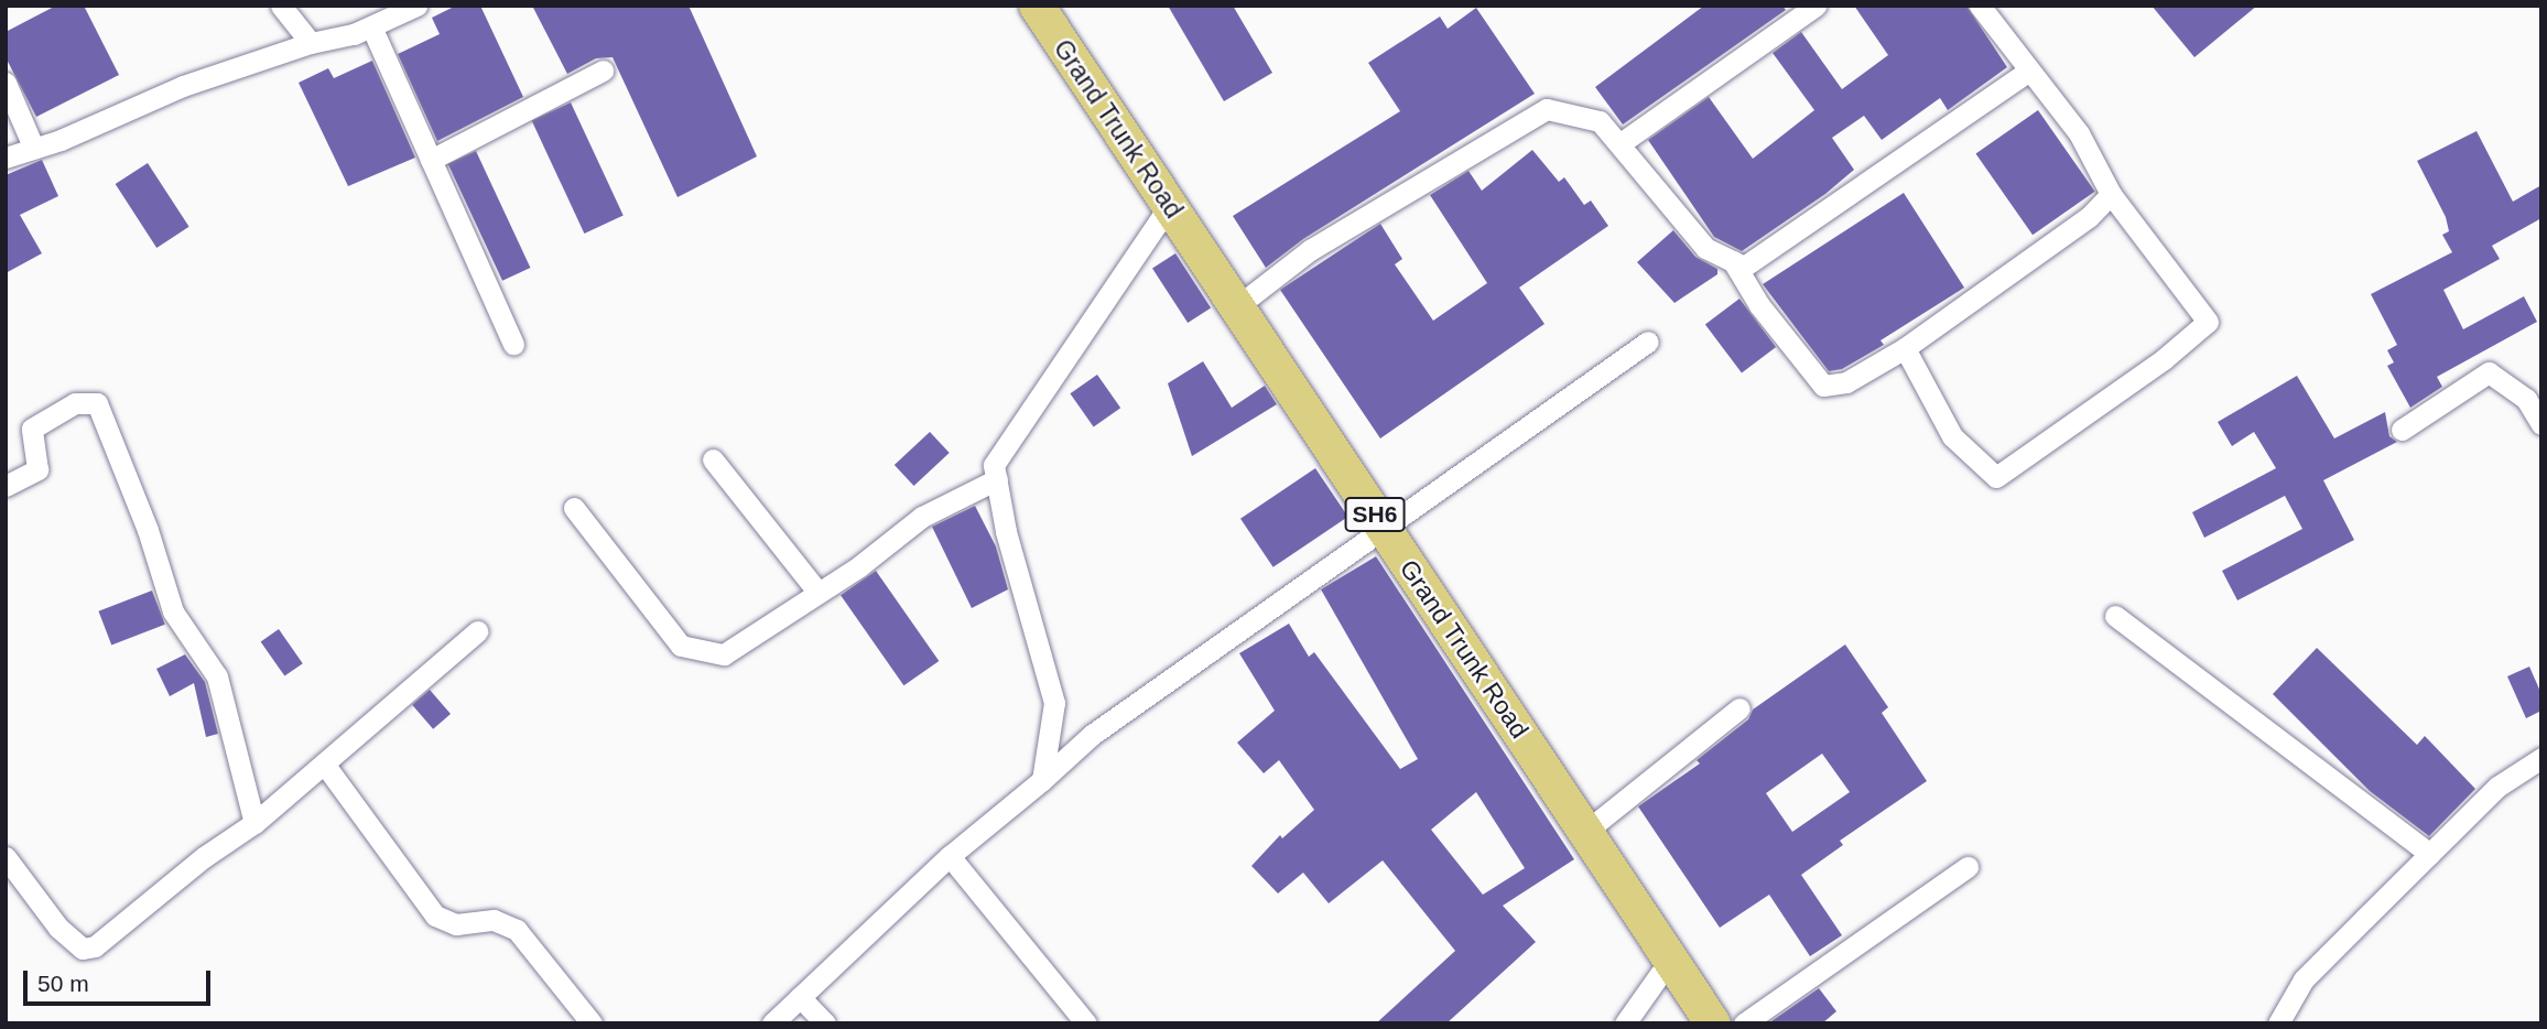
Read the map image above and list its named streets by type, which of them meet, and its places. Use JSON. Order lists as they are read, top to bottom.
{
  "streets": {
    "main road": ["Grand Trunk Road", "SH6"]
  },
  "scale_bar": "50 m"
}
